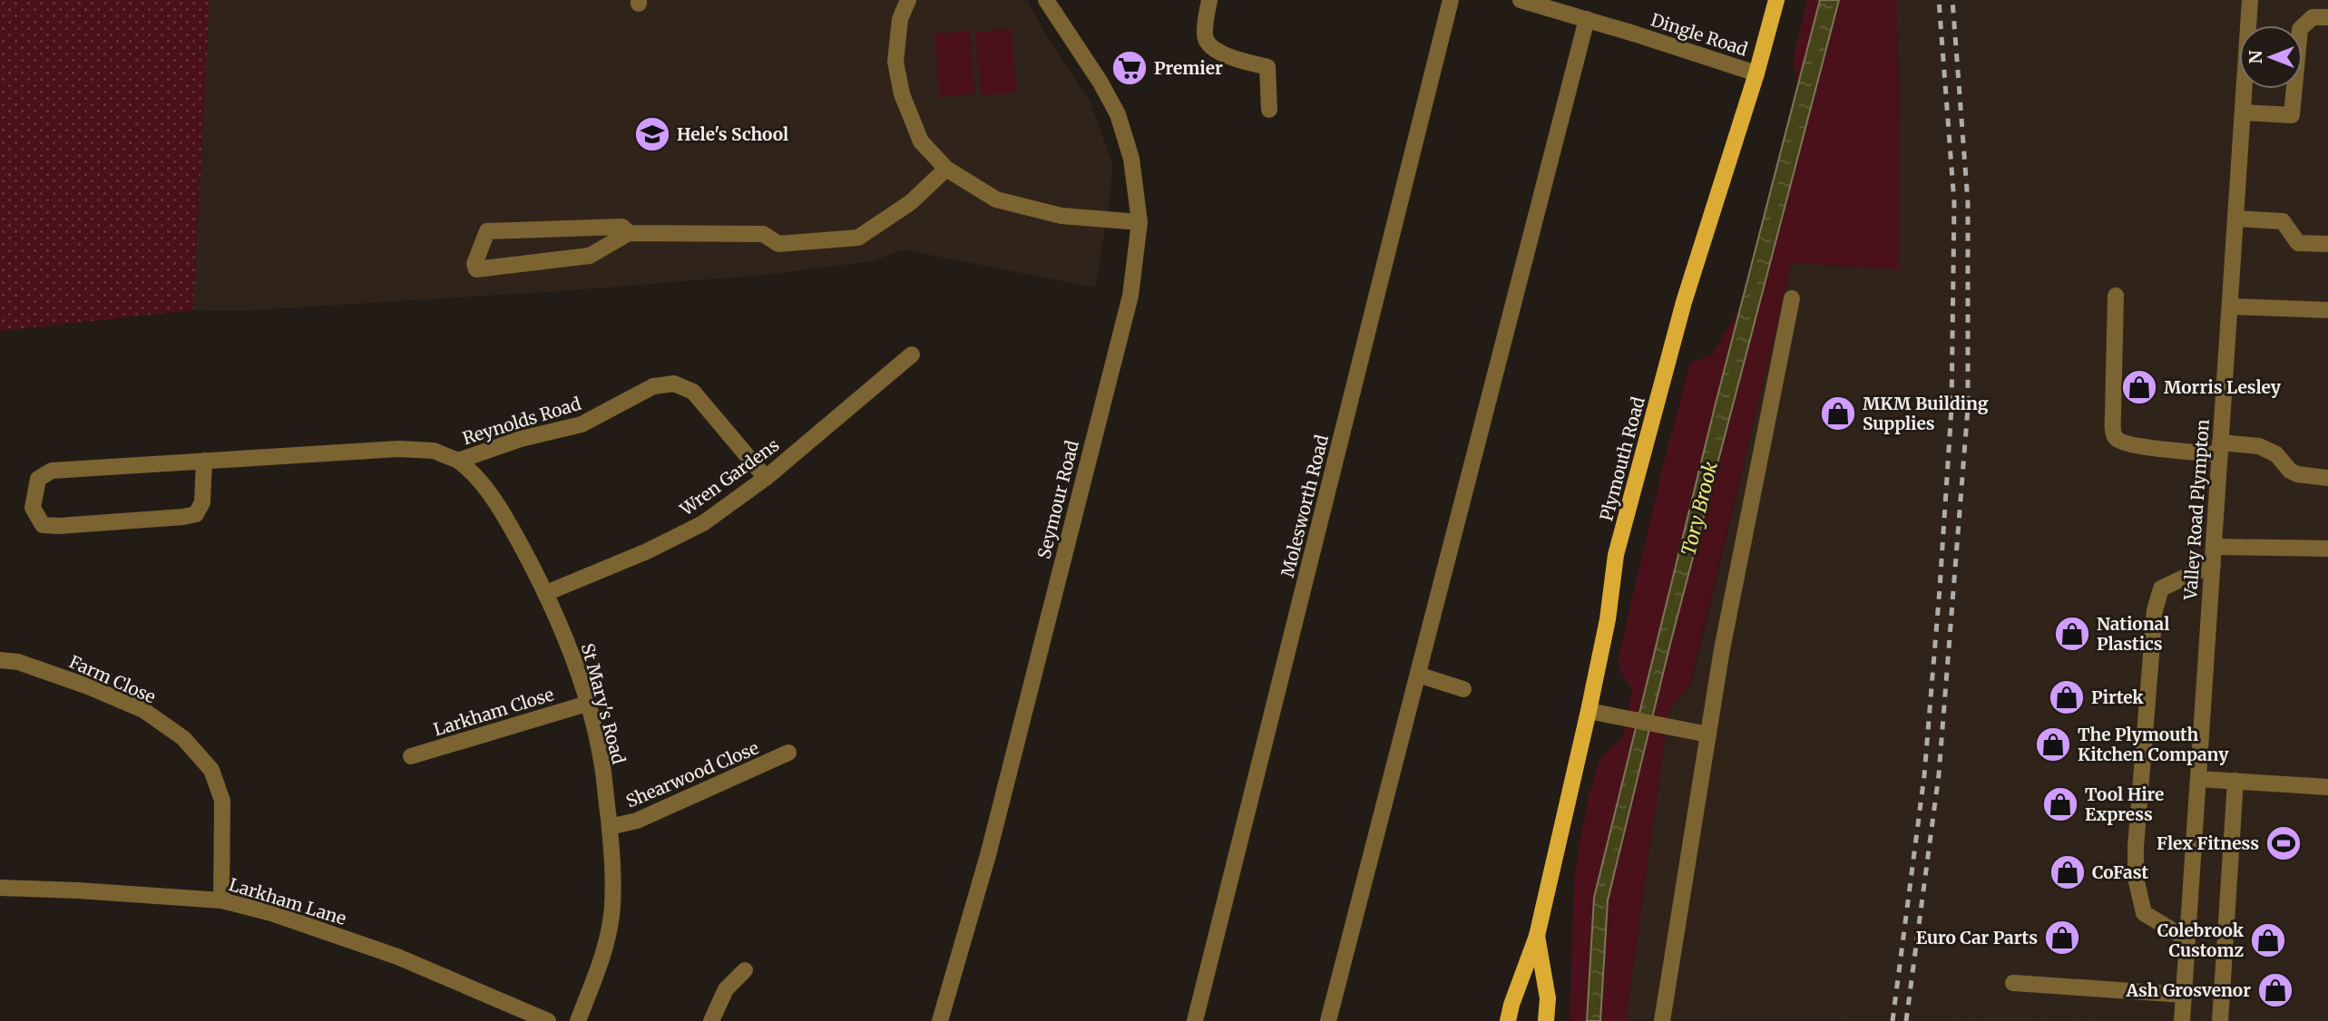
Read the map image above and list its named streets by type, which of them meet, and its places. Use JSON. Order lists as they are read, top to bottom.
{
  "streets": {
    "main road": ["Plymouth Road"],
    "street": [
      "Dingle Road",
      "Reynolds Road",
      "Wren Gardens",
      "Seymour Road",
      "Molesworth Road",
      "Valley Road Plympton",
      "Farm Close",
      "St Mary's Road",
      "Larkham Close",
      "Shearwood Close",
      "Larkham Lane"
    ]
  },
  "crossings": [
    ["Dingle Road", "Plymouth Road"],
    ["Reynolds Road", "Wren Gardens"],
    ["Reynolds Road", "St Mary's Road"],
    ["Wren Gardens", "St Mary's Road"],
    ["Farm Close", "Larkham Lane"],
    ["St Mary's Road", "Larkham Close"],
    ["St Mary's Road", "Shearwood Close"]
  ],
  "water": ["Tory Brook"],
  "places": {
    "supermarket": ["Premier"],
    "school or university": ["Hele's School"],
    "shop": [
      "Morris Lesley",
      "MKM Building Supplies",
      "National Plastics",
      "Pirtek",
      "The Plymouth Kitchen Company",
      "Tool Hire Express",
      "CoFast",
      "Euro Car Parts",
      "Colebrook Customz",
      "Ash Grosvenor"
    ],
    "sports": ["Flex Fitness"]
  },
  "north": "left"
}
